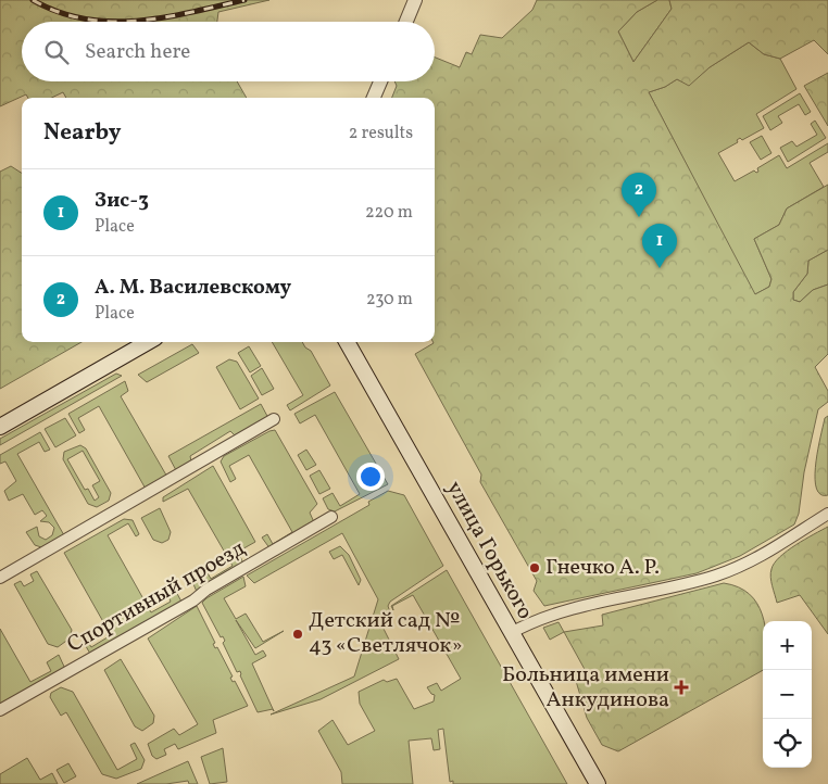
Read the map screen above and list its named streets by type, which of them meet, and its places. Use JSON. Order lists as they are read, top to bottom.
{
  "streets": {
    "main road": ["улица Горького"],
    "street": ["Спортивный проезд"]
  },
  "places": {
    "other": ["Гнечко А. Р.", "Детский сад № 43 «Светлячок»"],
    "health": ["Больница имени Анкудинова"]
  },
  "page": {
    "search": "Search here",
    "heading": ["Nearby", "2 results"],
    "list": [
      {
        "mark": "1",
        "name": "Зис-3",
        "note": "Place",
        "value": "220 m"
      },
      {
        "mark": "2",
        "name": "А. М. Василевскому",
        "note": "Place",
        "value": "230 m"
      }
    ],
    "pins": ["2", "1"],
    "map_buttons": ["+", "−"]
  }
}
